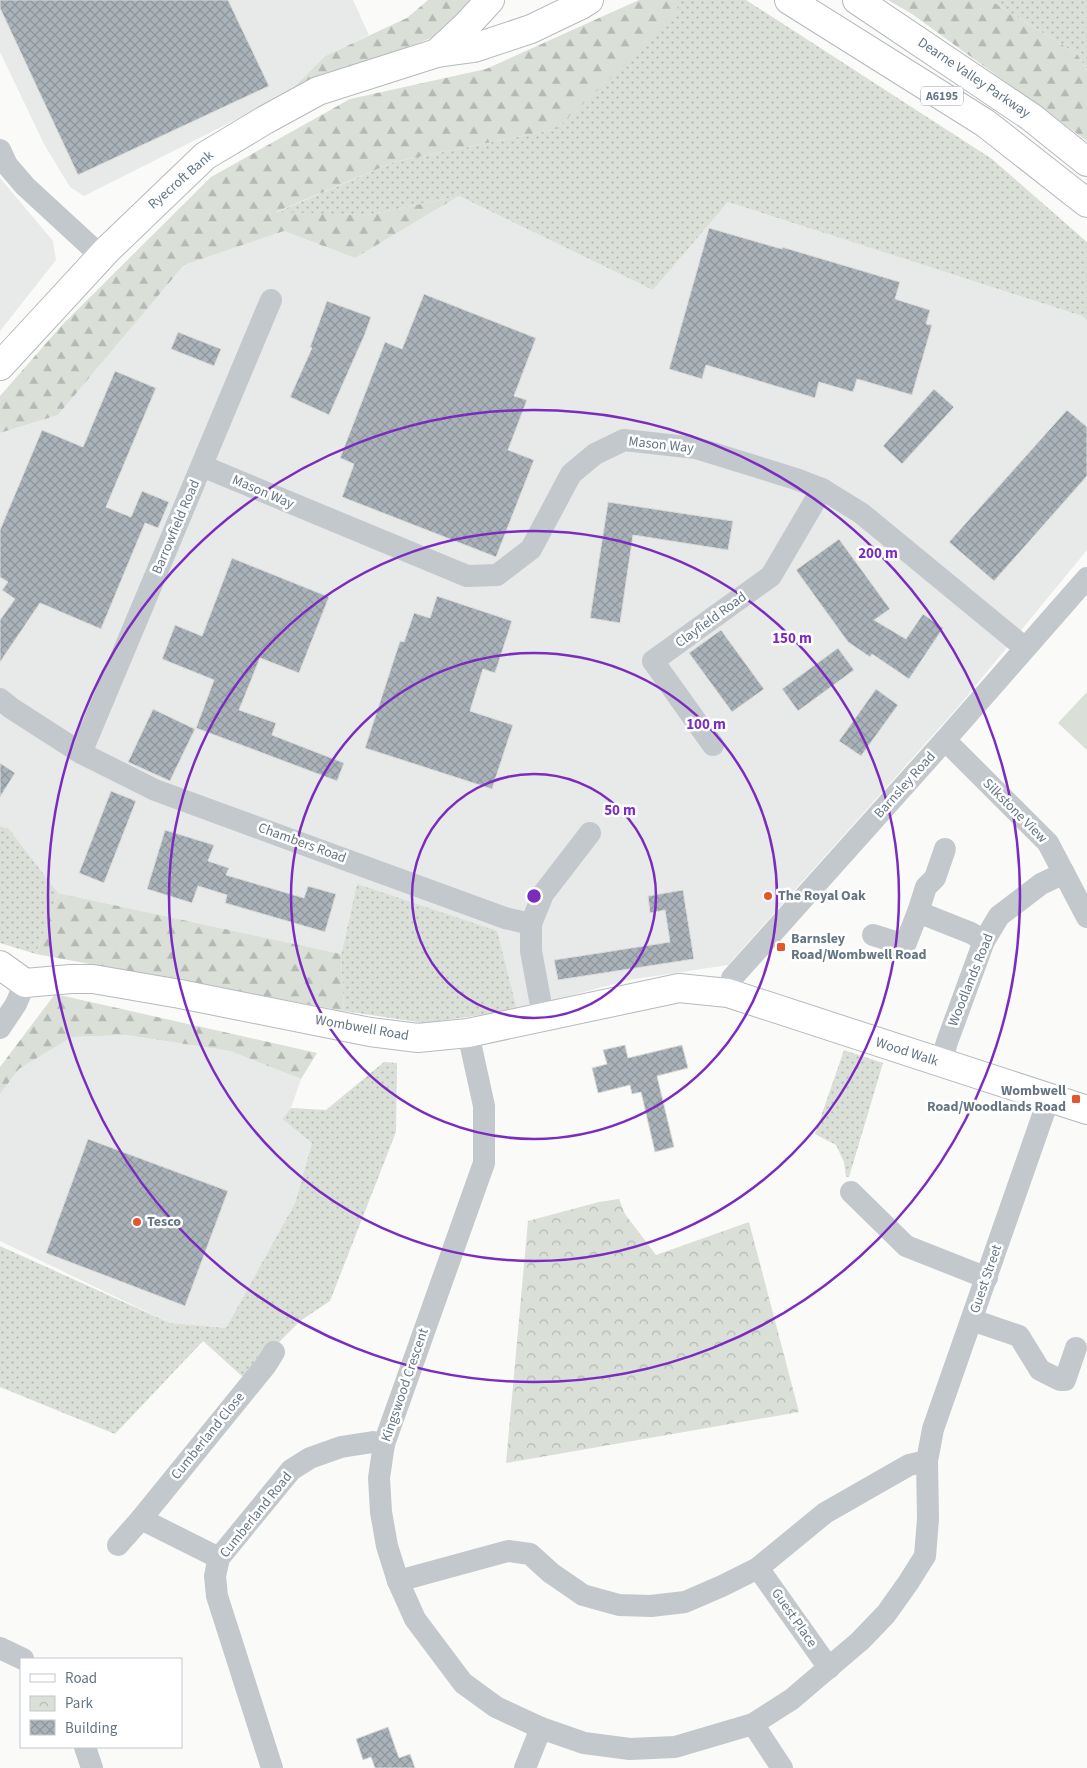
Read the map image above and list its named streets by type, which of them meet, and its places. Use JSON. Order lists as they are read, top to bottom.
{
  "streets": {
    "main road": [
      "Dearne Valley Parkway",
      "A6195",
      "Ryecroft Bank",
      "Wombwell Road",
      "Wood Walk"
    ],
    "street": [
      "Mason Way",
      "Barrowfield Road",
      "Clayfield Road",
      "Barnsley Road",
      "Silkstone View",
      "Chambers Road",
      "Woodlands Road",
      "Guest Street",
      "Kingswood Crescent",
      "Cumberland Close",
      "Cumberland Road",
      "Guest Place"
    ]
  },
  "crossings": [
    ["Mason Way", "Barrowfield Road"],
    ["Mason Way", "Clayfield Road"],
    ["Mason Way", "Barnsley Road"],
    ["Barrowfield Road", "Chambers Road"],
    ["Barnsley Road", "Silkstone View"],
    ["Barnsley Road", "Wombwell Road"],
    ["Barnsley Road", "Wood Walk"],
    ["Silkstone View", "Woodlands Road"],
    ["Woodlands Road", "Wood Walk"],
    ["Wombwell Road", "Wood Walk"],
    ["Wombwell Road", "Kingswood Crescent"],
    ["Wood Walk", "Guest Street"],
    ["Guest Street", "Kingswood Crescent"],
    ["Guest Street", "Guest Place"],
    ["Kingswood Crescent", "Cumberland Road"],
    ["Kingswood Crescent", "Guest Place"]
  ],
  "places": {
    "other": ["The Royal Oak", "Tesco"],
    "transit": ["Barnsley Road/Wombwell Road", "Wombwell Road/Woodlands Road"]
  },
  "legend": ["Road", "Park", "Building"],
  "rings": [
    "200 m",
    "150 m",
    "100 m",
    "50 m"
  ]
}
